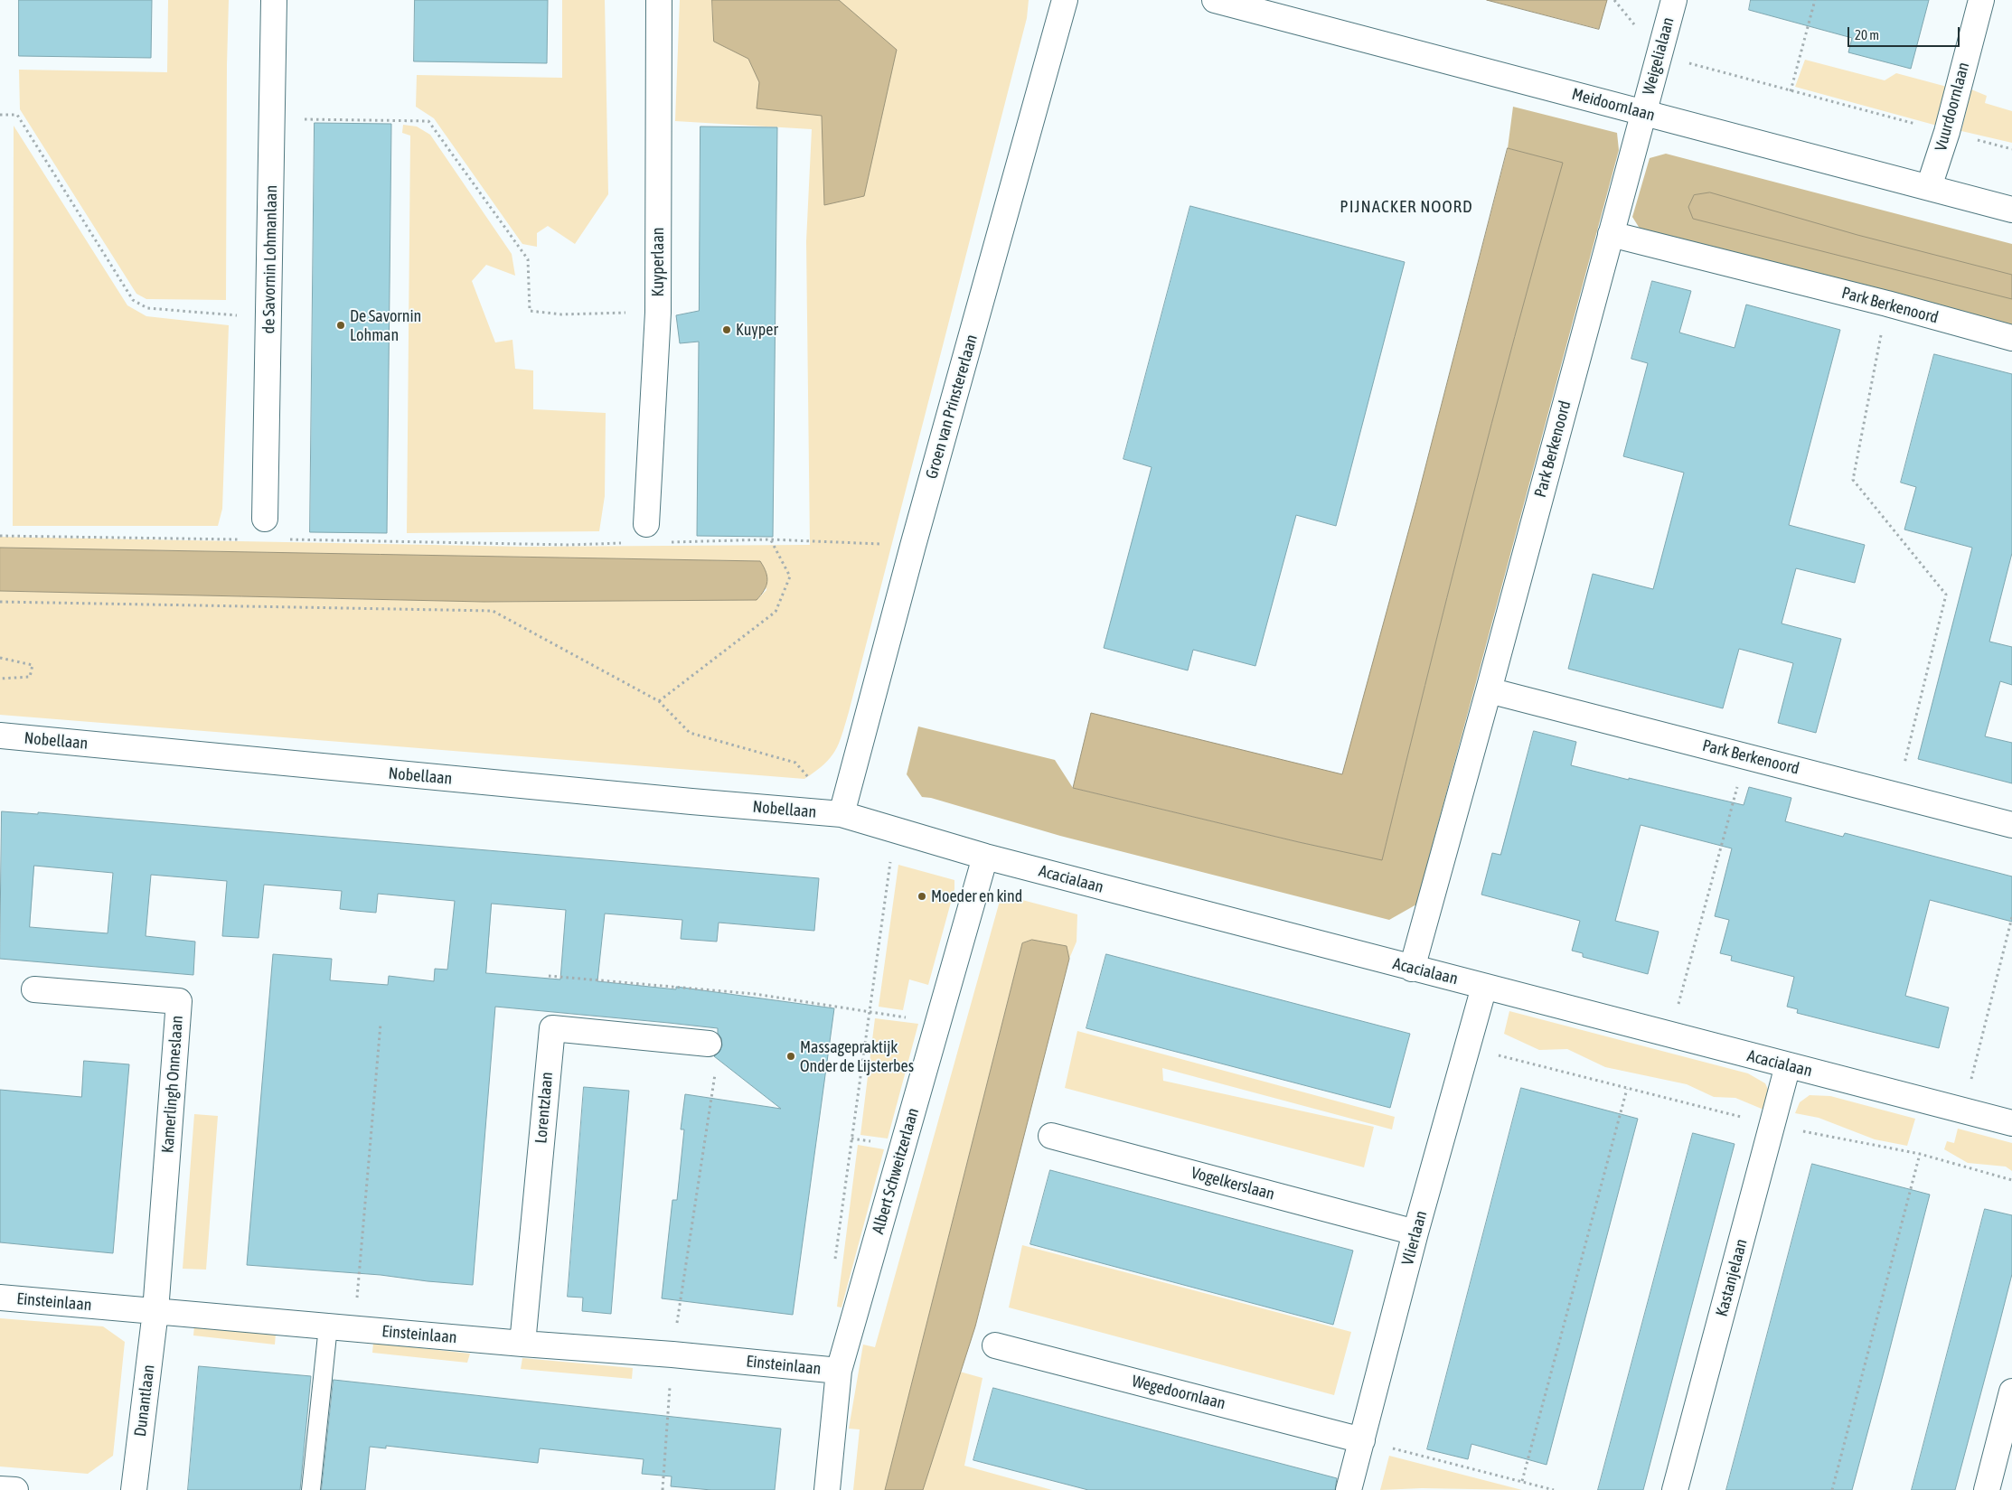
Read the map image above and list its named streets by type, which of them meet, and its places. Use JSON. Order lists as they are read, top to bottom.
{
  "streets": {
    "street": [
      "Weigelialaan",
      "Meidoornlaan",
      "Vuurdoornlaan",
      "de Savornin Lohmanlaan",
      "Kuyperlaan",
      "Park Berkenoord",
      "Groen van Prinstererlaan",
      "Nobellaan",
      "Acacialaan",
      "Kamerlingh Onneslaan",
      "Lorentzlaan",
      "Albert Schweitzerlaan",
      "Vogelkerslaan",
      "Vlierlaan",
      "Kastanjelaan",
      "Einsteinlaan",
      "Wegedoornlaan",
      "Dunantlaan"
    ]
  },
  "crossings": [
    ["Weigelialaan", "Meidoornlaan"],
    ["Weigelialaan", "Park Berkenoord"],
    ["Meidoornlaan", "Vuurdoornlaan"],
    ["Meidoornlaan", "Park Berkenoord"],
    ["Park Berkenoord", "Acacialaan"],
    ["Groen van Prinstererlaan", "Nobellaan"],
    ["Groen van Prinstererlaan", "Acacialaan"],
    ["Nobellaan", "Acacialaan"],
    ["Acacialaan", "Albert Schweitzerlaan"],
    ["Acacialaan", "Vlierlaan"],
    ["Acacialaan", "Kastanjelaan"],
    ["Kamerlingh Onneslaan", "Einsteinlaan"],
    ["Kamerlingh Onneslaan", "Dunantlaan"],
    ["Lorentzlaan", "Einsteinlaan"],
    ["Albert Schweitzerlaan", "Einsteinlaan"],
    ["Vogelkerslaan", "Vlierlaan"],
    ["Vlierlaan", "Wegedoornlaan"],
    ["Einsteinlaan", "Dunantlaan"]
  ],
  "districts": ["PIJNACKER NOORD"],
  "places": [
    "De Savornin Lohman",
    "Kuyper",
    "Moeder en kind",
    "Massagepraktijk Onder de Lijsterbes"
  ],
  "scale_bar": "20 m"
}
